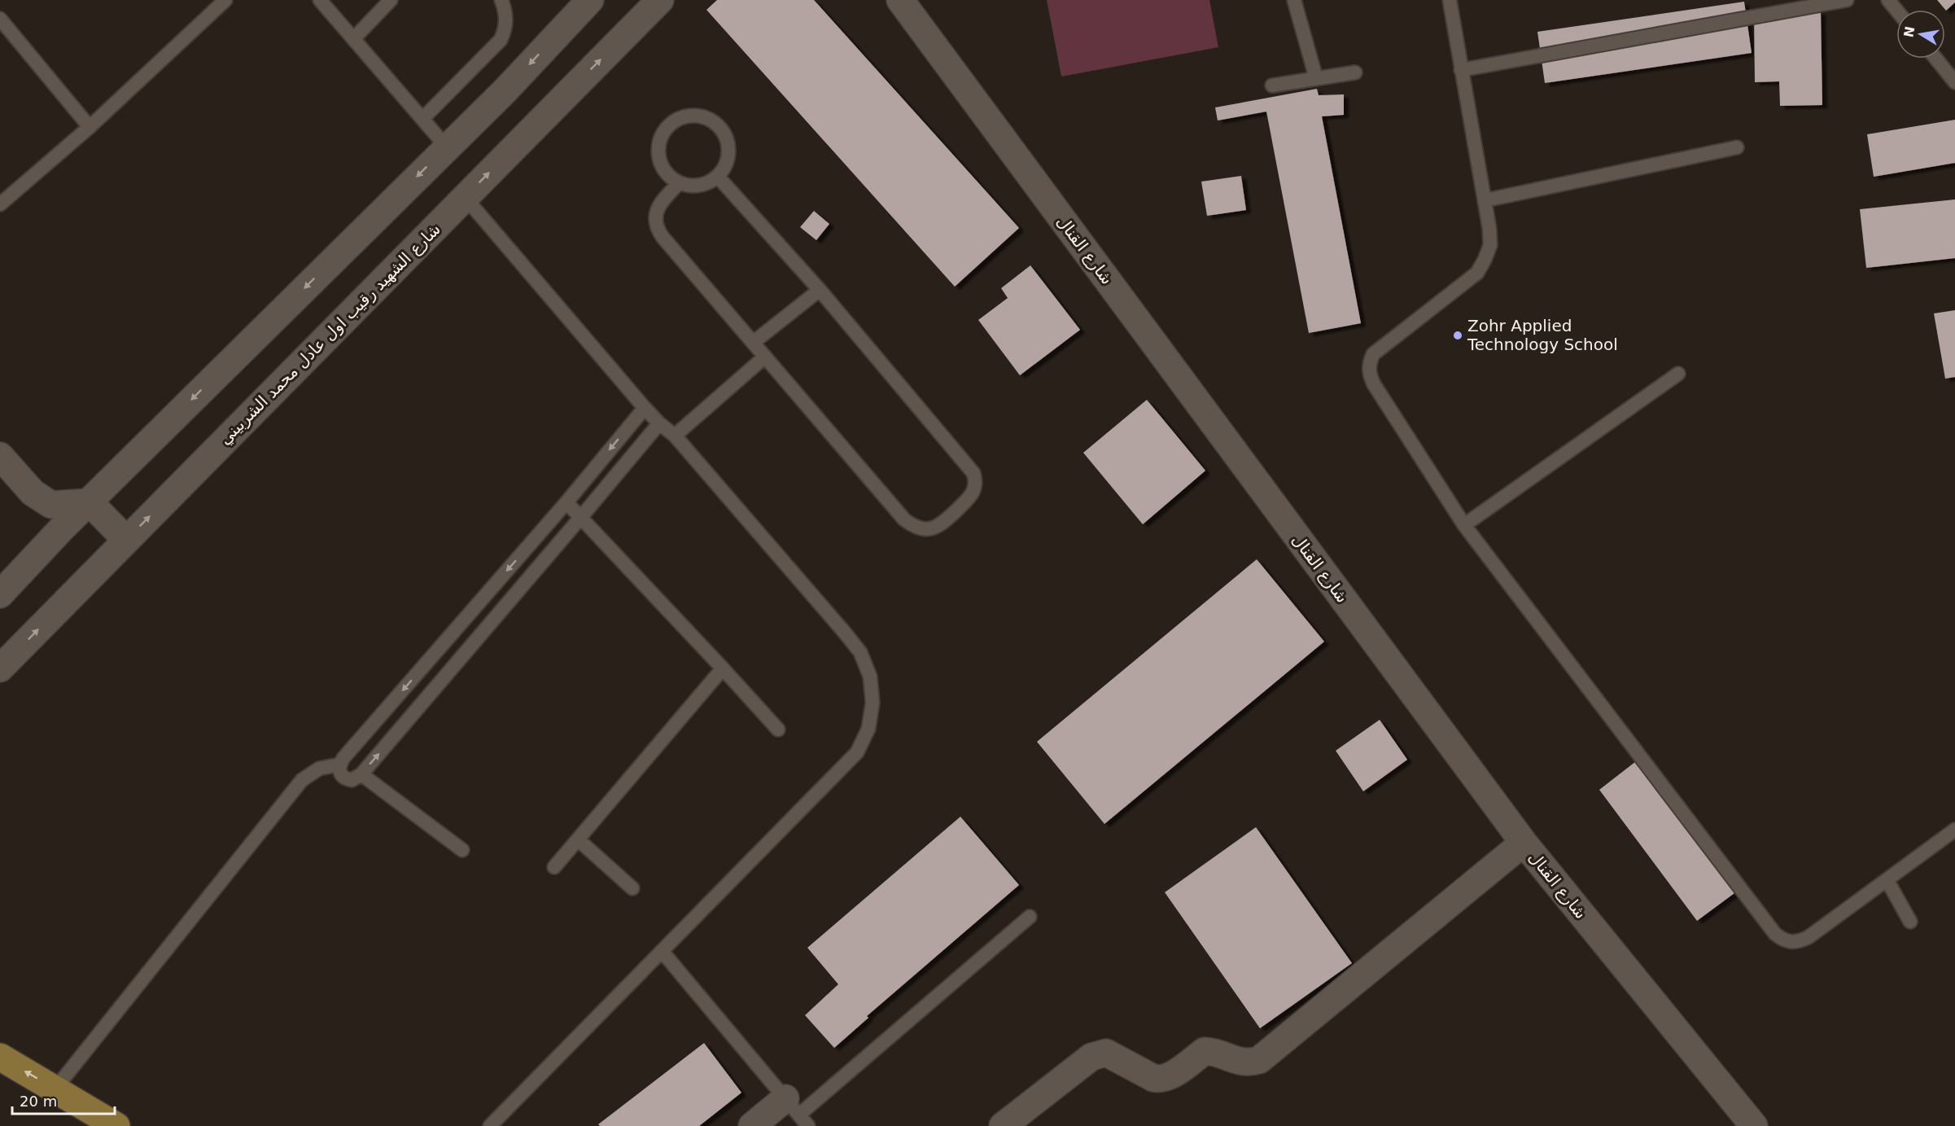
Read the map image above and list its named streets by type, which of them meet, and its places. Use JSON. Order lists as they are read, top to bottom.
{
  "streets": {
    "street": ["شارع القنال", "شارع الشهيد رقيب اول عادل محمد الشربيني"]
  },
  "places": ["Zohr Applied Technology School"],
  "scale_bar": "20 m",
  "north": "left"
}
